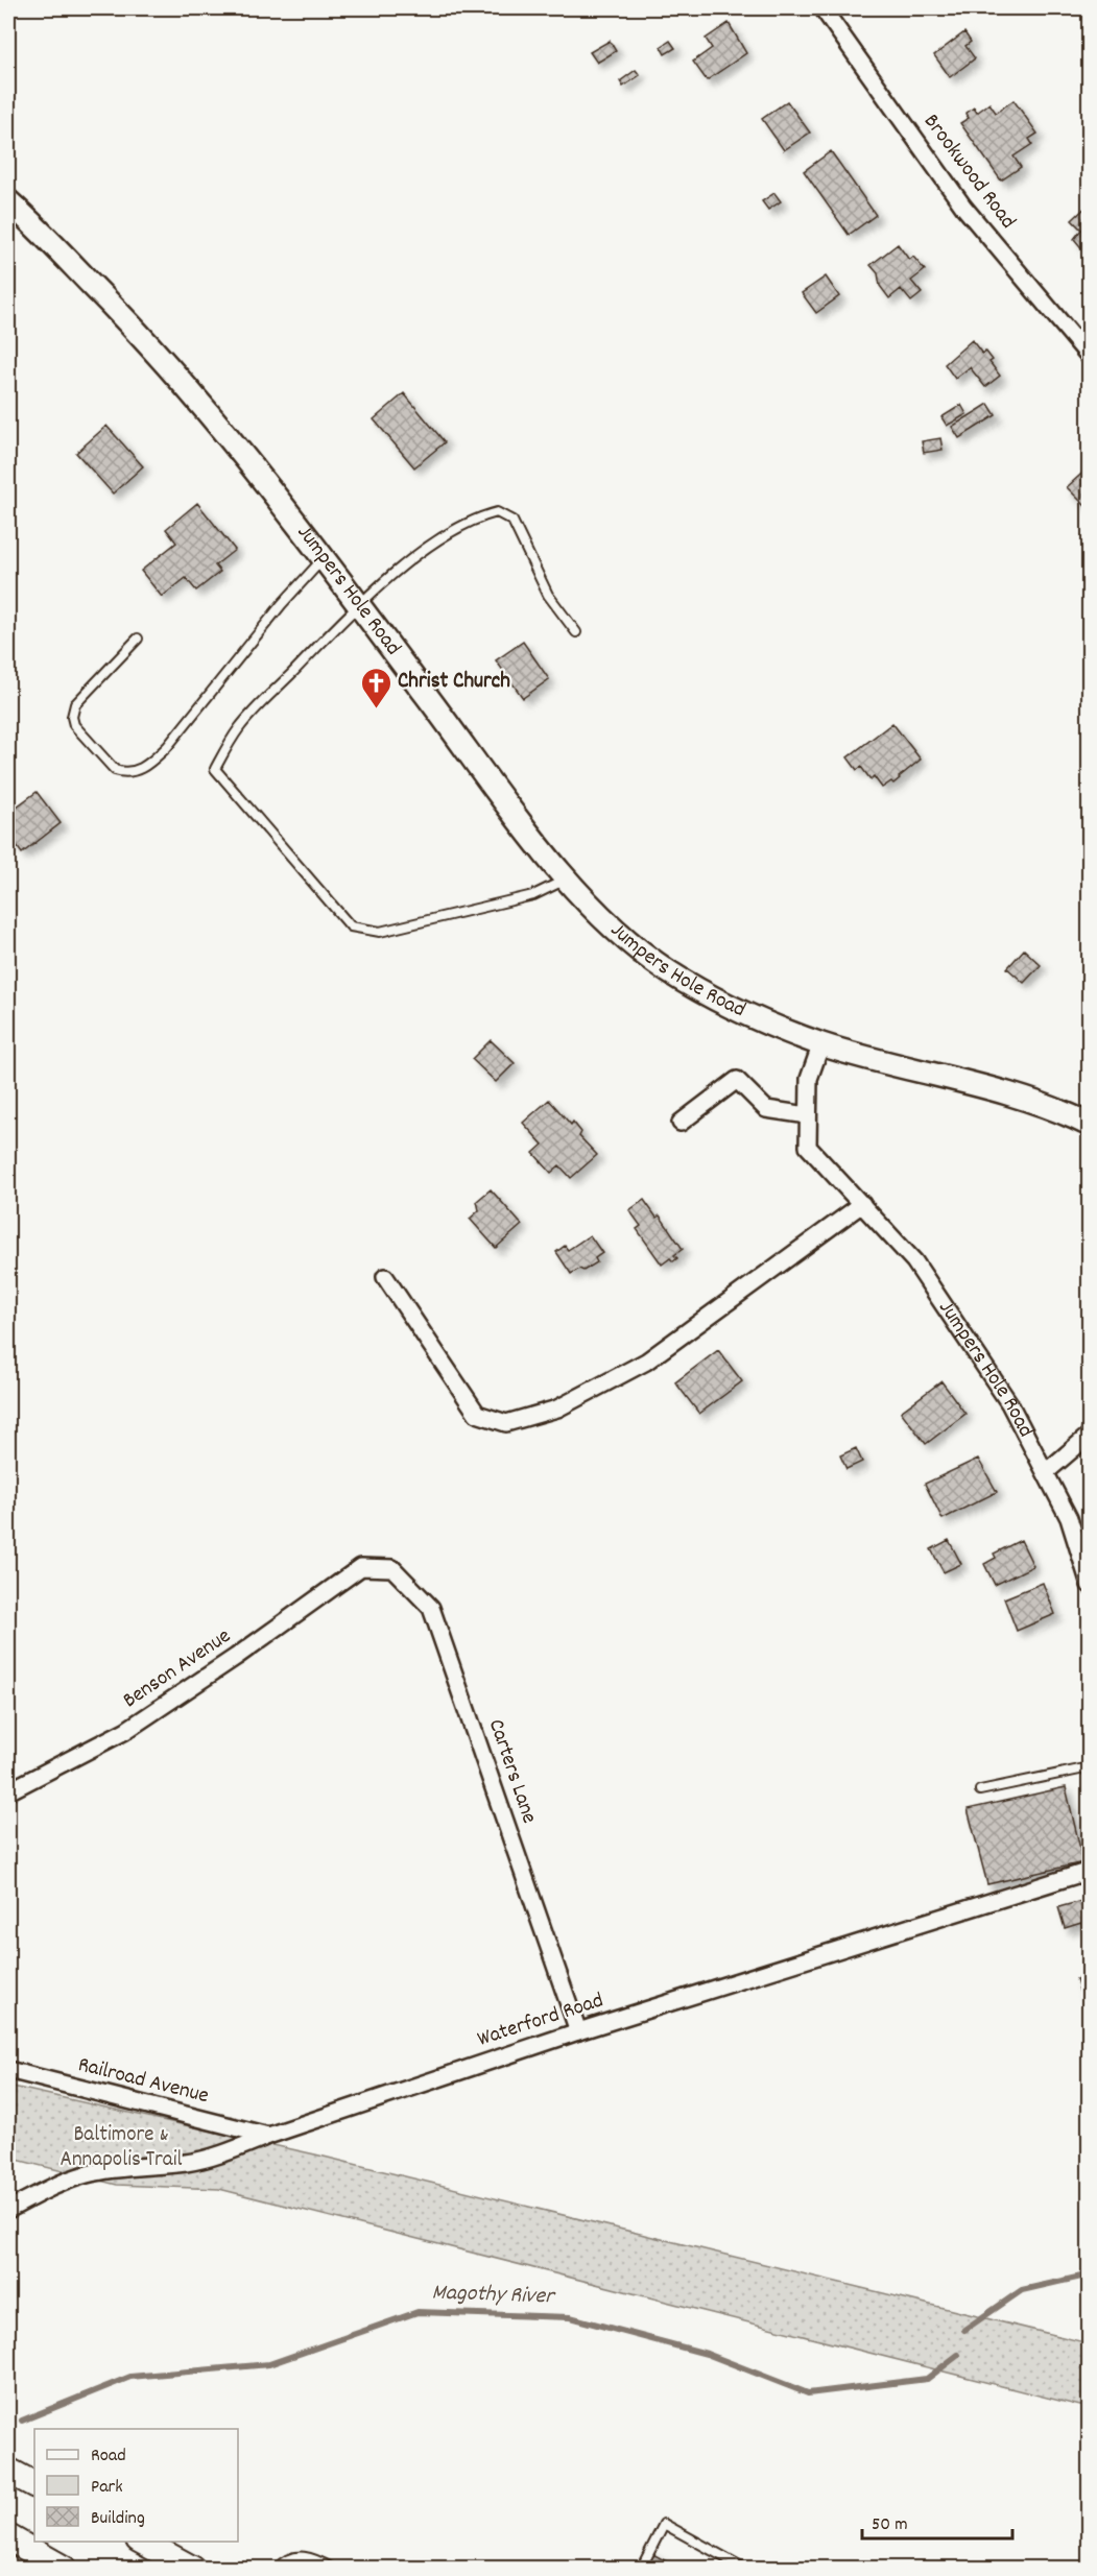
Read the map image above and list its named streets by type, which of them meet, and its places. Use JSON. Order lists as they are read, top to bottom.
{
  "streets": {
    "main road": ["Jumpers Hole Road"],
    "street": [
      "Brookwood Road",
      "Benson Avenue",
      "Carters Lane",
      "Waterford Road",
      "Railroad Avenue"
    ]
  },
  "crossings": [
    ["Benson Avenue", "Carters Lane"],
    ["Carters Lane", "Waterford Road"],
    ["Waterford Road", "Railroad Avenue"]
  ],
  "water": ["Magothy River"],
  "parks": ["Baltimore & Annapolis Trail"],
  "places": {
    "church": ["Christ Church"]
  },
  "legend": ["Road", "Park", "Building"],
  "scale_bar": "50 m"
}
